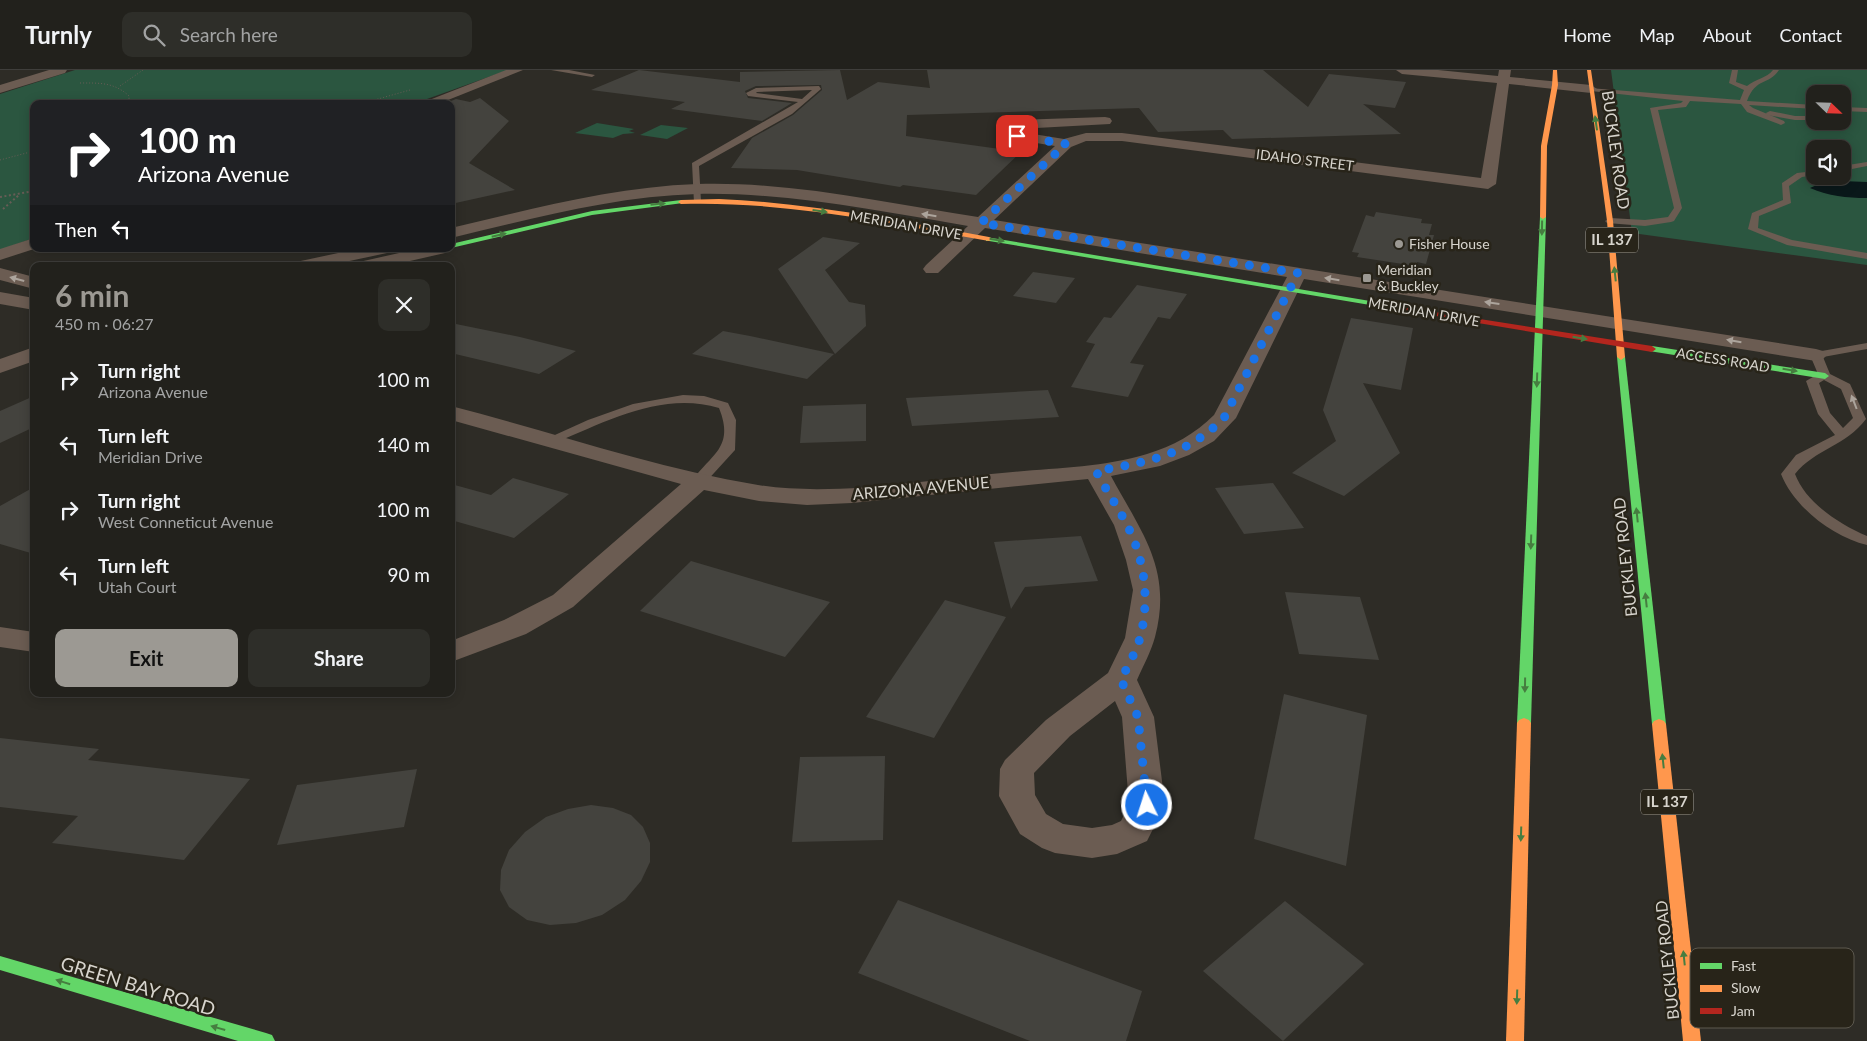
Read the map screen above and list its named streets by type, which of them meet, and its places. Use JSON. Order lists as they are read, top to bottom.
{
  "streets": {
    "main road": [
      "BUCKLEY ROAD",
      "MERIDIAN DRIVE",
      "IL 137",
      "ACCESS ROAD",
      "GREEN BAY ROAD"
    ],
    "street": ["IDAHO STREET", "ARIZONA AVENUE"]
  },
  "crossings": [
    ["BUCKLEY ROAD", "MERIDIAN DRIVE"],
    ["BUCKLEY ROAD", "ACCESS ROAD"],
    ["MERIDIAN DRIVE", "ACCESS ROAD"],
    ["MERIDIAN DRIVE", "ARIZONA AVENUE"]
  ],
  "one_way": ["GREEN BAY ROAD"],
  "places": {
    "other": ["Fisher House"],
    "transit": ["Meridian & Buckley"]
  },
  "legend": ["Fast", "Slow", "Jam"],
  "north": "bottom right",
  "page": {
    "header": "Turnly",
    "search": "Search here",
    "nav": [
      "Home",
      "Map",
      "About",
      "Contact"
    ],
    "turn": ["100 m", "Arizona Avenue"],
    "then": "Then",
    "heading": ["6 min", "450 m · 06:27"],
    "list": [
      {
        "name": "Turn right",
        "note": "Arizona Avenue",
        "value": "100 m"
      },
      {
        "name": "Turn left",
        "note": "Meridian Drive",
        "value": "140 m"
      },
      {
        "name": "Turn right",
        "note": "West Conneticut Avenue",
        "value": "100 m"
      },
      {
        "name": "Turn left",
        "note": "Utah Court",
        "value": "90 m"
      }
    ],
    "buttons": ["Exit", "Share"]
  }
}
